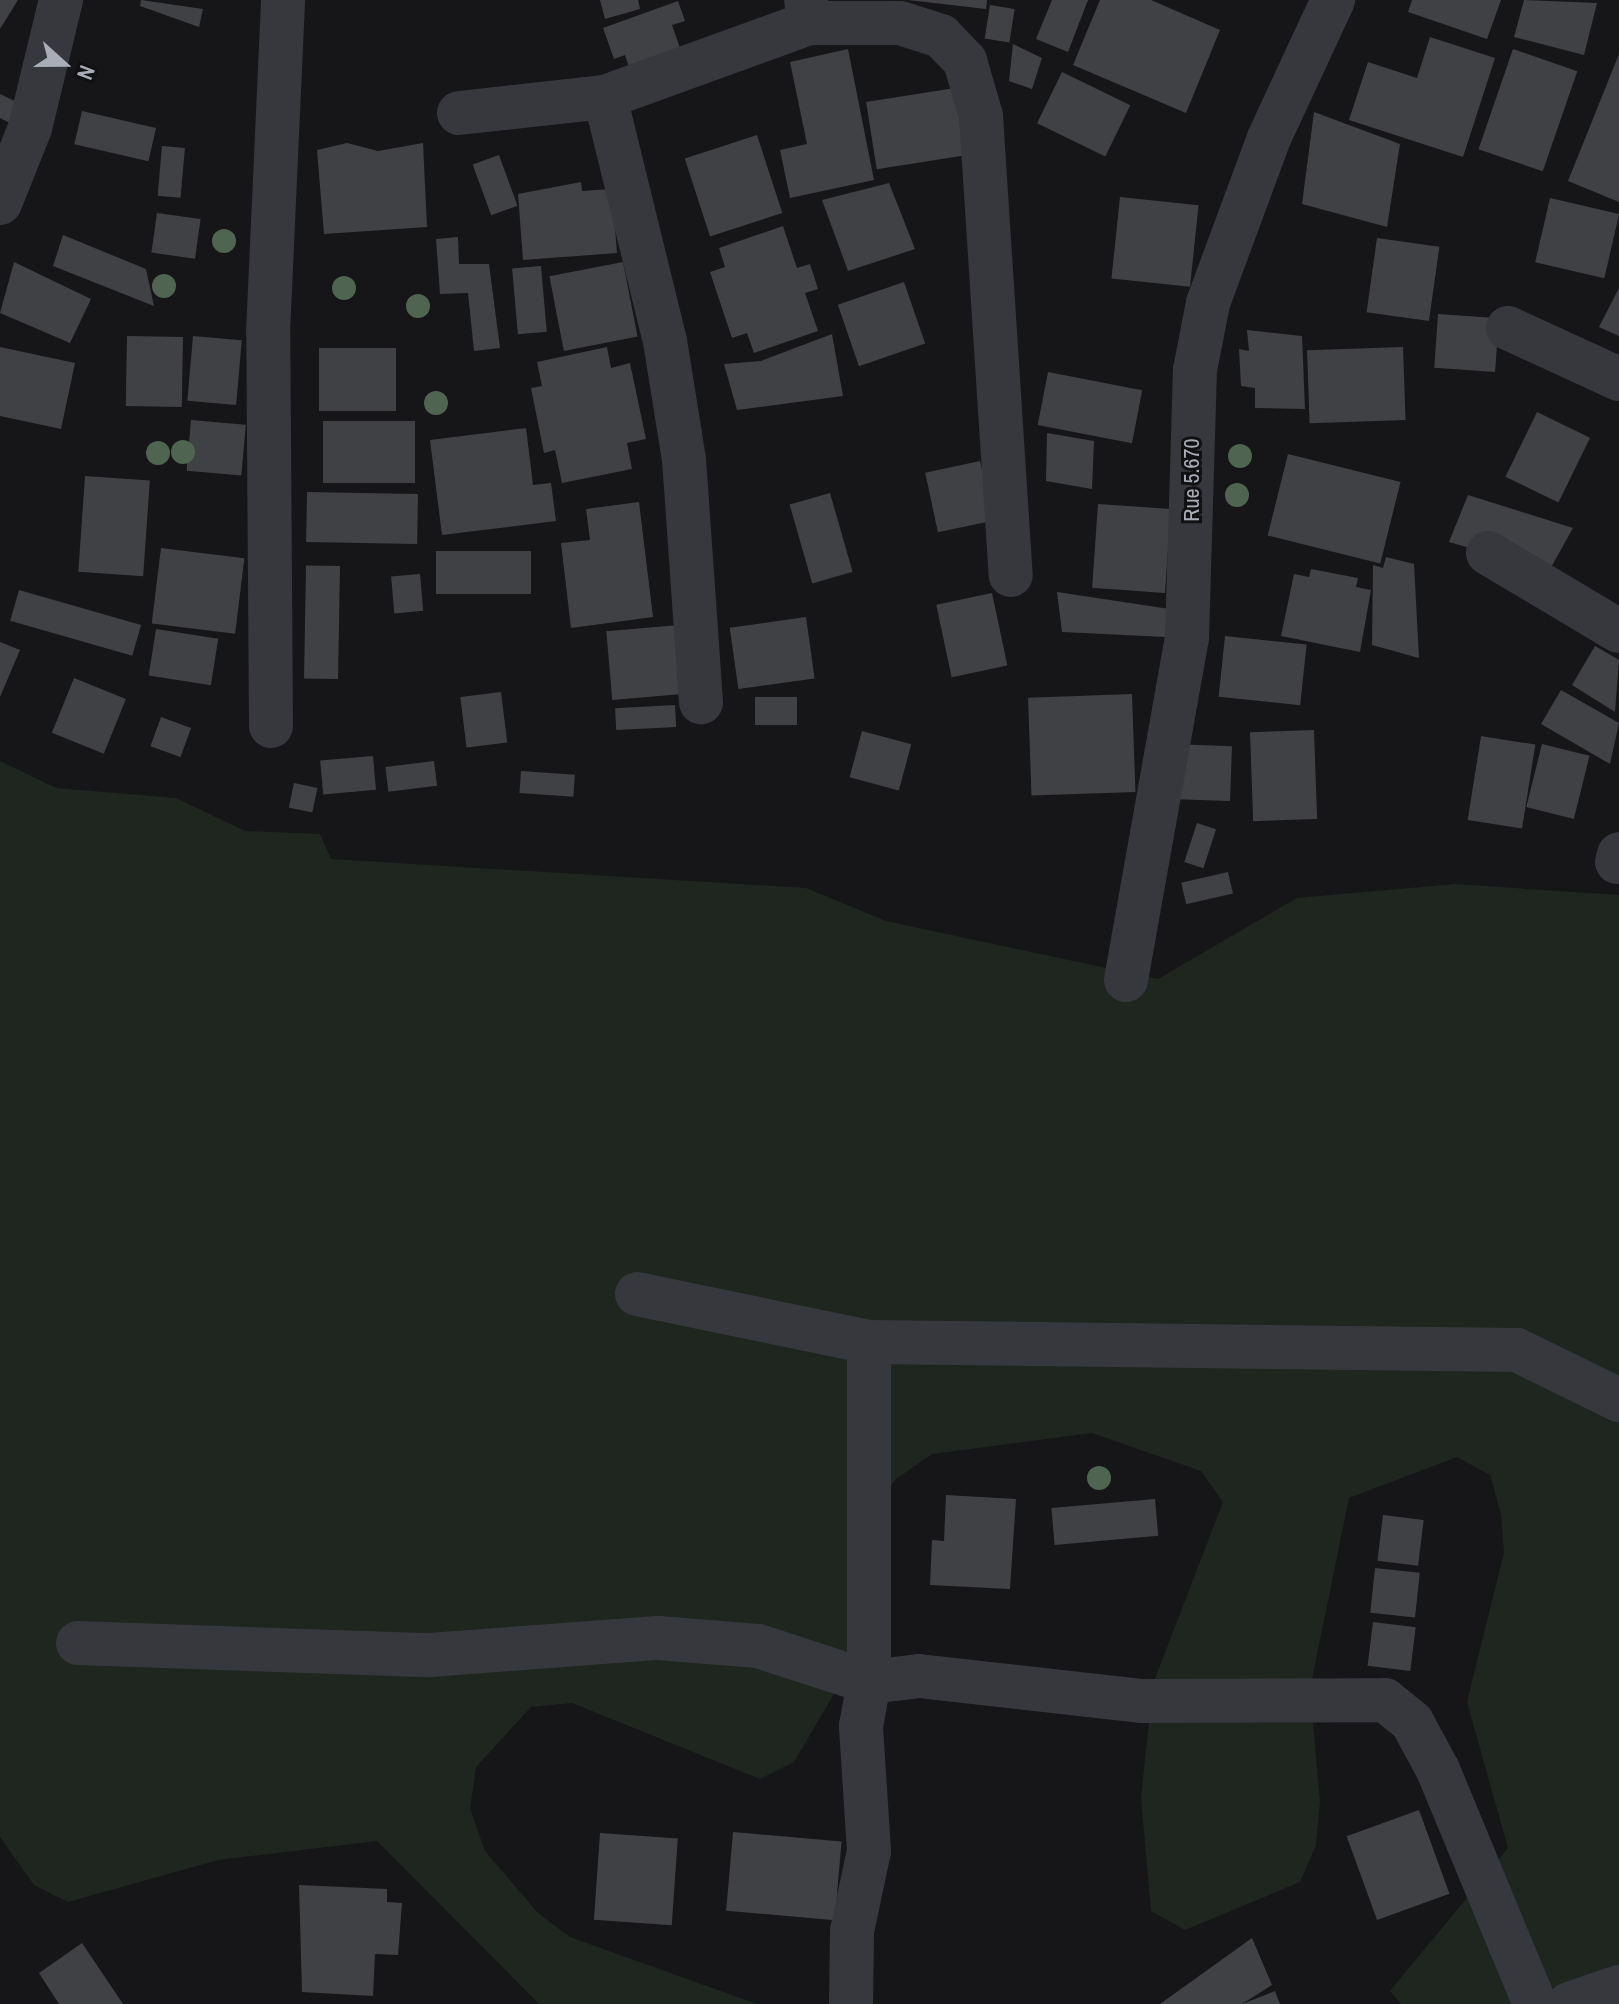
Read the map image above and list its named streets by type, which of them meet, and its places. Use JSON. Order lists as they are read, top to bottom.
{
  "streets": {
    "street": ["Rue 5.670"]
  },
  "north": "right"
}
